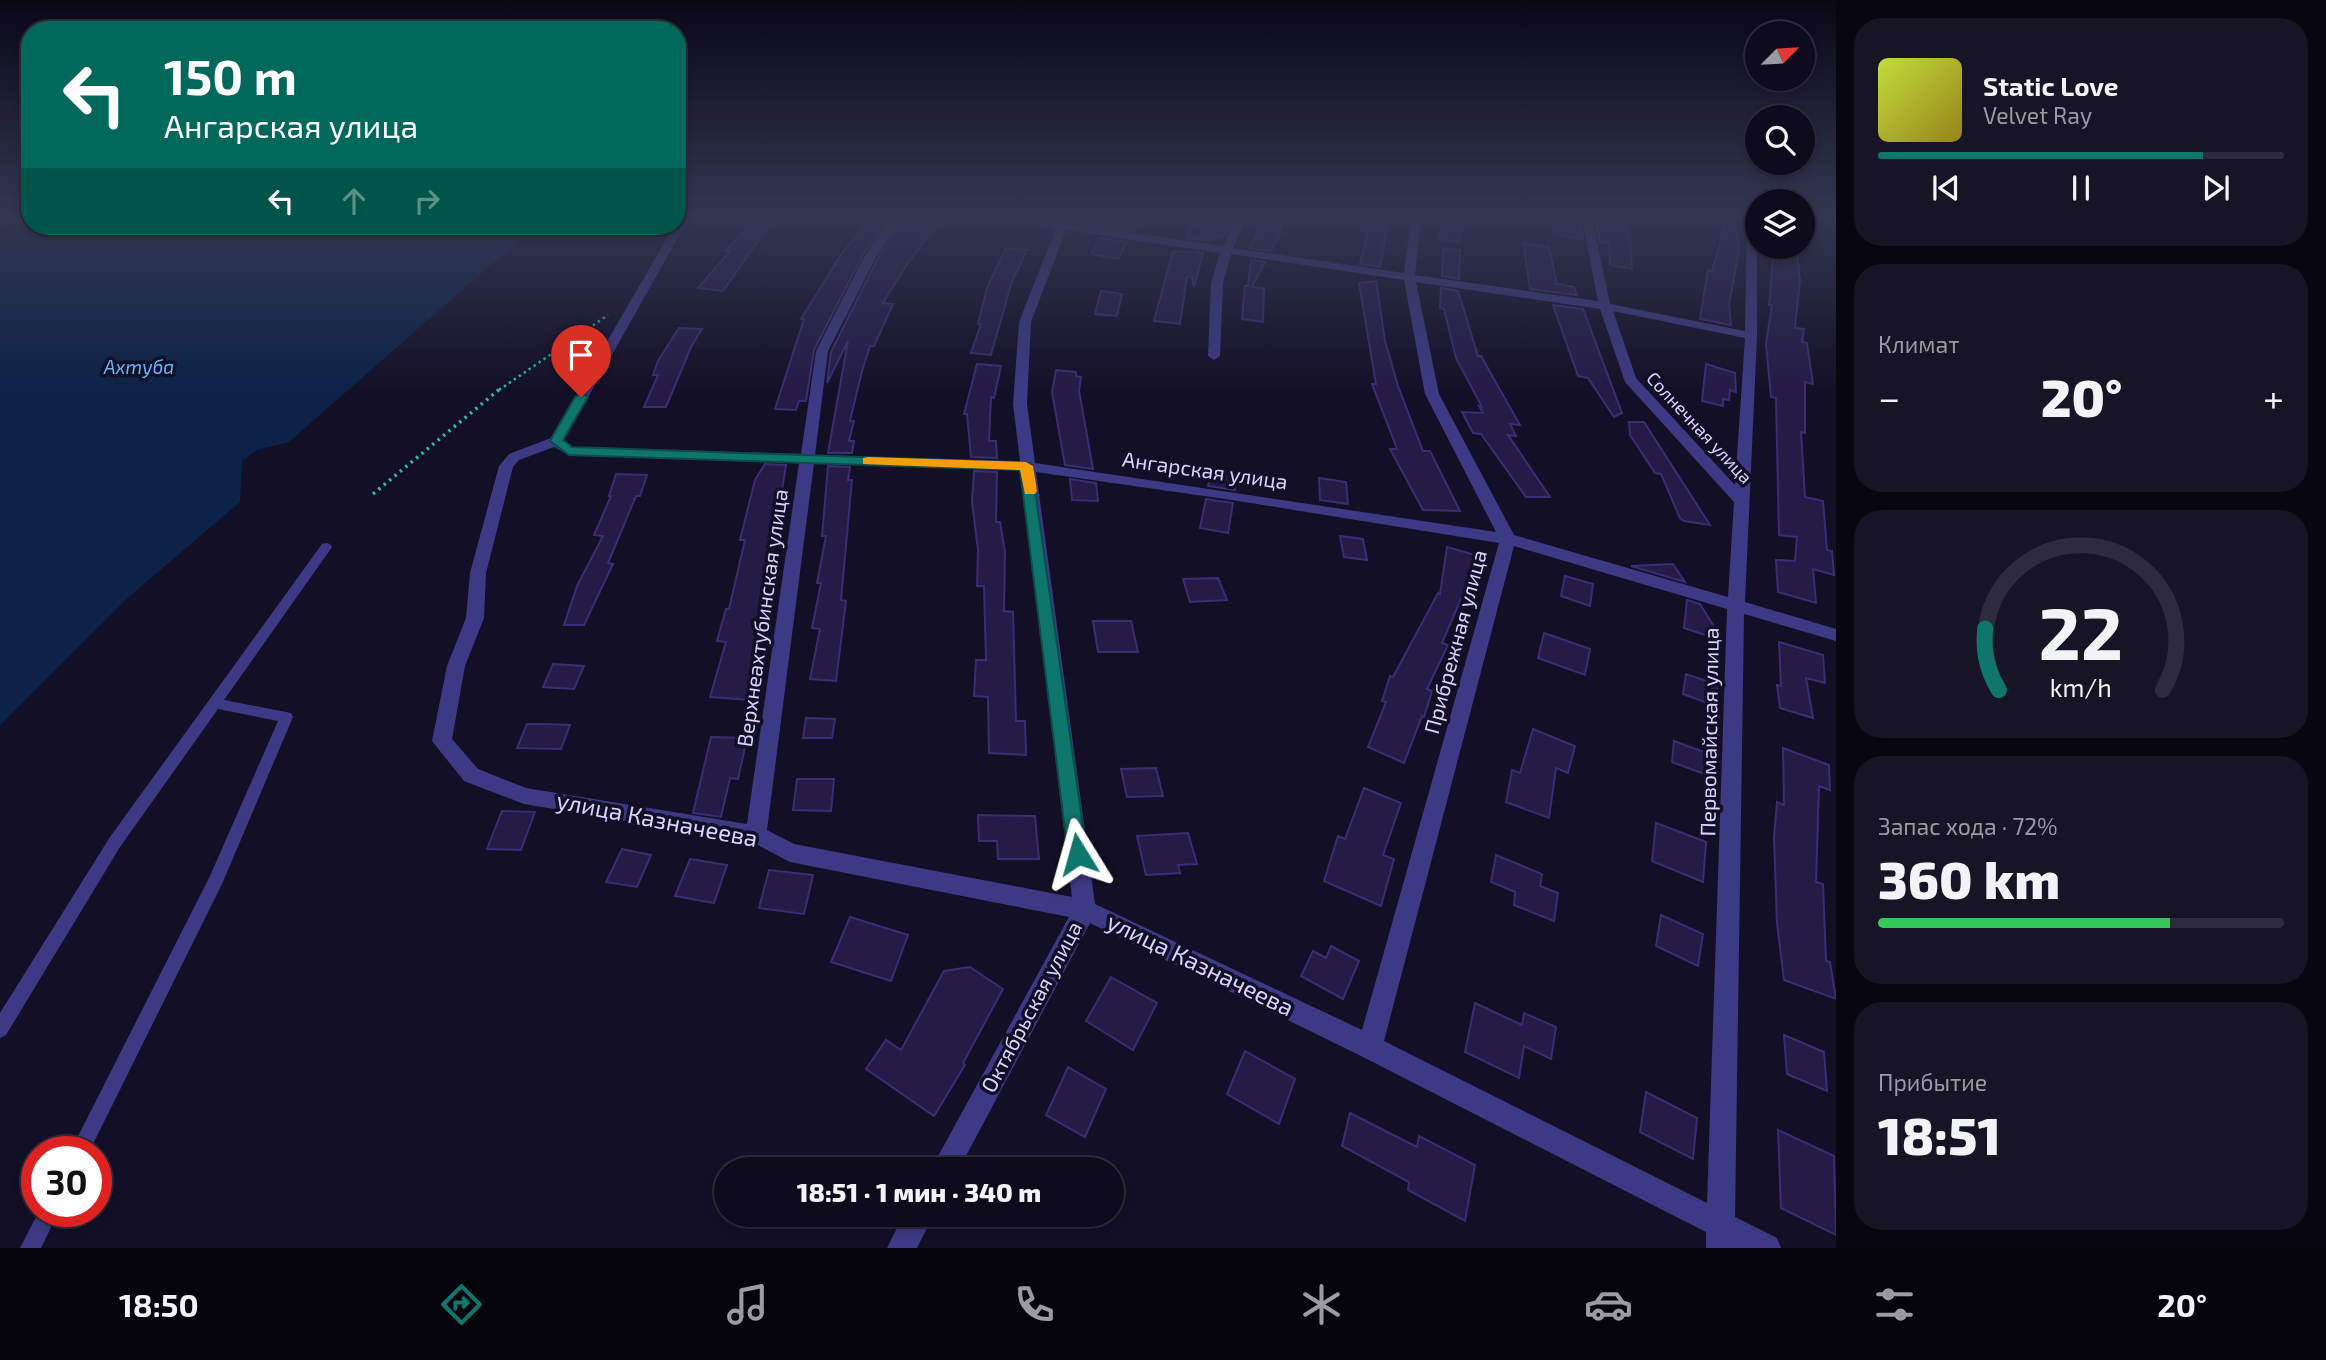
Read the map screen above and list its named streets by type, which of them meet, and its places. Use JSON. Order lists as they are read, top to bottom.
{
  "streets": {
    "street": [
      "Солнечная улица",
      "Ангарская улица",
      "Верхнеахтубинская улица",
      "Прибрежная улица",
      "Первомайская улица",
      "улица Казначеева",
      "Октябрьская улица"
    ]
  },
  "crossings": [
    ["Солнечная улица", "Первомайская улица"],
    ["Ангарская улица", "Верхнеахтубинская улица"],
    ["Ангарская улица", "Прибрежная улица"],
    ["Ангарская улица", "Первомайская улица"],
    ["Ангарская улица", "улица Казначеева"],
    ["Ангарская улица", "Октябрьская улица"],
    ["Верхнеахтубинская улица", "улица Казначеева"],
    ["Прибрежная улица", "улица Казначеева"],
    ["Первомайская улица", "улица Казначеева"],
    ["улица Казначеева", "Октябрьская улица"]
  ],
  "water": ["Ахтуба"],
  "north": "top right",
  "page": {
    "turn": ["150 m", "Ангарская улица"],
    "song": ["Static Love", "Velvet Ray"],
    "tile": [
      "Климат",
      ["Запас хода · 72%", "360 km"],
      ["Прибытие", "18:51"]
    ],
    "heat": ["−", "20°", "+"],
    "limit": "30",
    "trip": "18:51 · 1 мин · 340 m",
    "tabs": ["18:50", "20°"],
    "gauge": ["22", "km/h"]
  }
}
